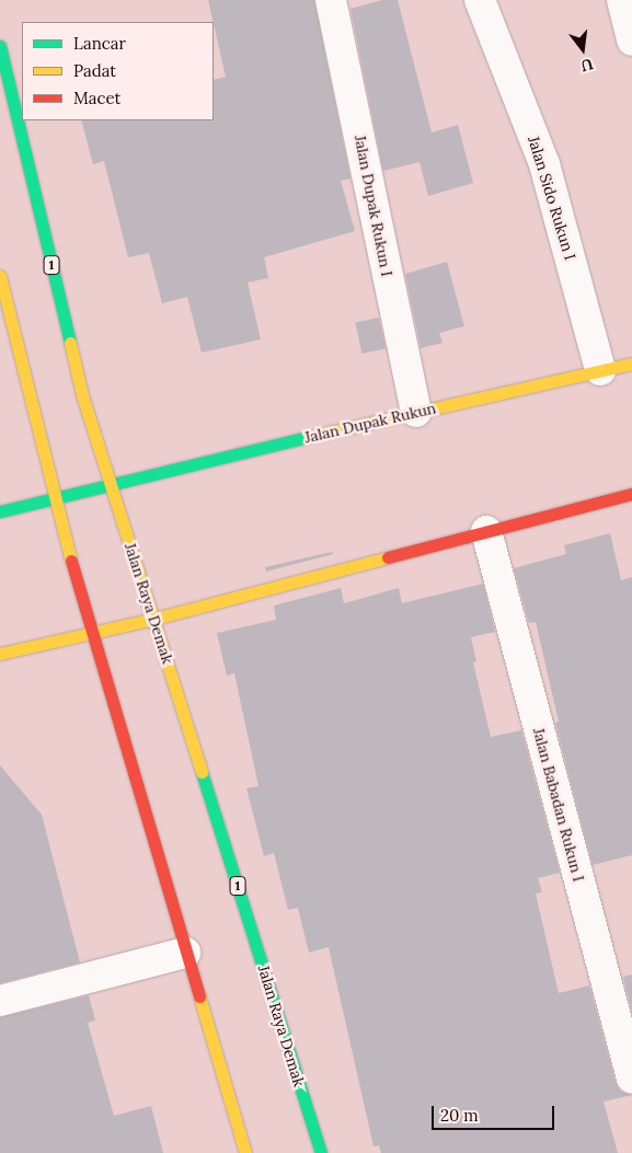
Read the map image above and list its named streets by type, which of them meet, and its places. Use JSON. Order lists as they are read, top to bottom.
{
  "streets": {
    "main road": ["1", "Jalan Dupak Rukun", "Jalan Raya Demak"],
    "street": ["Jalan Sido Rukun I", "Jalan Dupak Rukun I", "Jalan Babadan Rukun I"]
  },
  "crossings": [
    ["Jalan Sido Rukun I", "Jalan Dupak Rukun"],
    ["Jalan Dupak Rukun I", "Jalan Dupak Rukun"],
    ["Jalan Dupak Rukun", "Jalan Raya Demak"]
  ],
  "legend": ["Lancar", "Padat", "Macet"],
  "scale_bar": "20 m",
  "north": "bottom"
}
